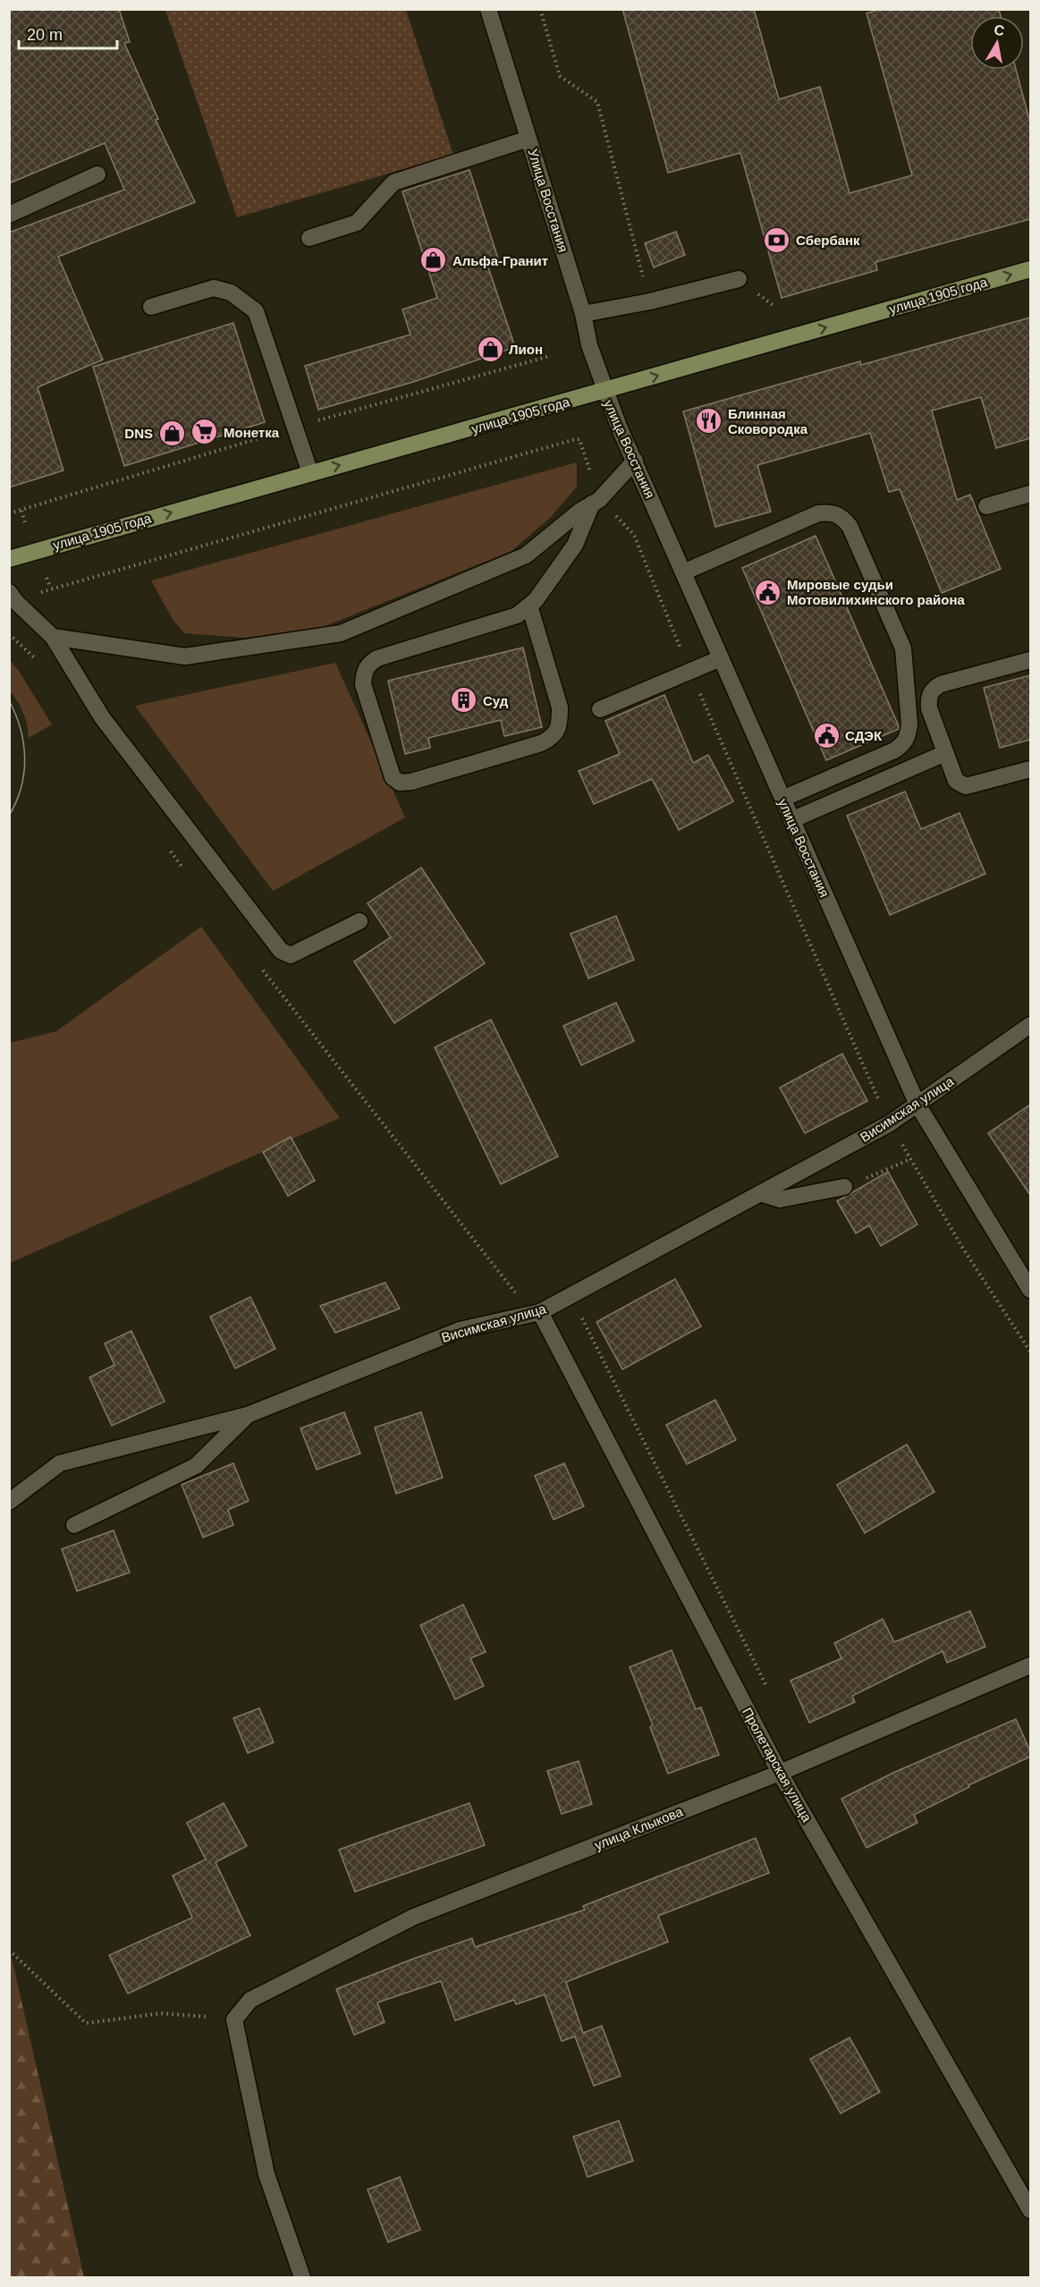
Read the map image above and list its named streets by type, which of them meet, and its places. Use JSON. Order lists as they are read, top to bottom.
{
  "streets": {
    "main road": ["улица 1905 года"],
    "street": [
      "Улица Восстания",
      "улица Восстания",
      "Висимская улица",
      "Пролетарская улица",
      "улица Клыкова"
    ]
  },
  "crossings": [
    ["Улица Восстания", "улица 1905 года"],
    ["Улица Восстания", "улица Восстания"],
    ["улица 1905 года", "улица Восстания"],
    ["улица Восстания", "Висимская улица"],
    ["Висимская улица", "Пролетарская улица"],
    ["Пролетарская улица", "улица Клыкова"]
  ],
  "one_way": ["улица 1905 года"],
  "places": {
    "bank": ["Сбербанк"],
    "shop": ["Альфа-Гранит", "Лион", "DNS"],
    "restaurant": ["Блинная Сковородка"],
    "supermarket": ["Монетка"],
    "public building": ["Мировые судьи Мотовилихинского района", "СДЭК"],
    "building": ["Суд"]
  },
  "scale_bar": "20 m",
  "north": "top"
}
